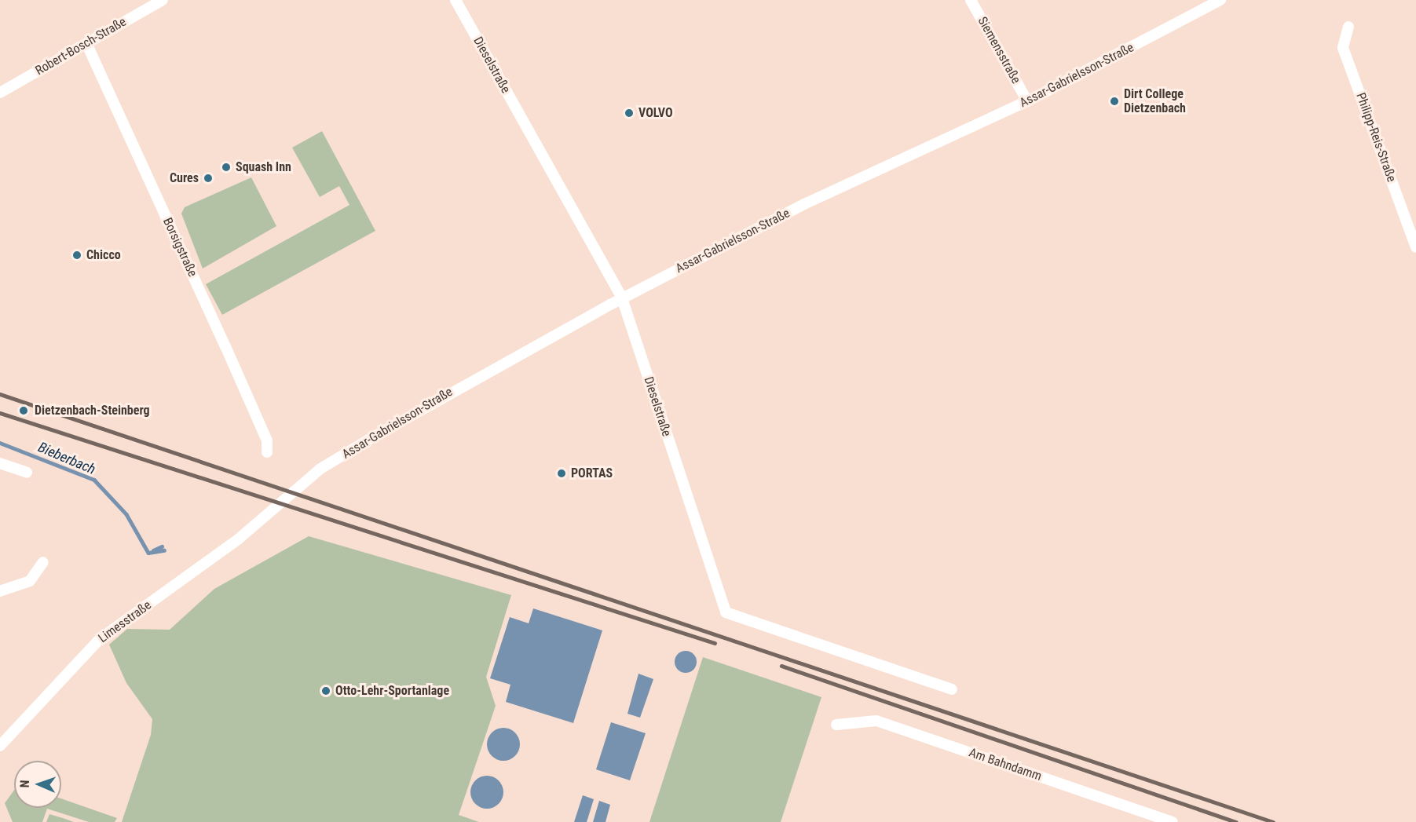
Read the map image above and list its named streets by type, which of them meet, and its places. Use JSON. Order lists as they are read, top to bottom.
{
  "streets": {
    "street": [
      "Robert-Bosch-Straße",
      "Siemensstraße",
      "Dieselstraße",
      "Assar-Gabrielsson-Straße",
      "Philipp-Reis-Straße",
      "Borsigstraße",
      "Limesstraße",
      "Am Bahndamm"
    ]
  },
  "crossings": [
    ["Robert-Bosch-Straße", "Borsigstraße"],
    ["Siemensstraße", "Assar-Gabrielsson-Straße"],
    ["Dieselstraße", "Assar-Gabrielsson-Straße"],
    ["Assar-Gabrielsson-Straße", "Limesstraße"]
  ],
  "water": ["Bieberbach"],
  "places": [
    "Dirt College Dietzenbach",
    "VOLVO",
    "Squash Inn",
    "Cures",
    "Chicco",
    "Dietzenbach-Steinberg",
    "PORTAS",
    "Otto-Lehr-Sportanlage"
  ],
  "north": "left"
}
